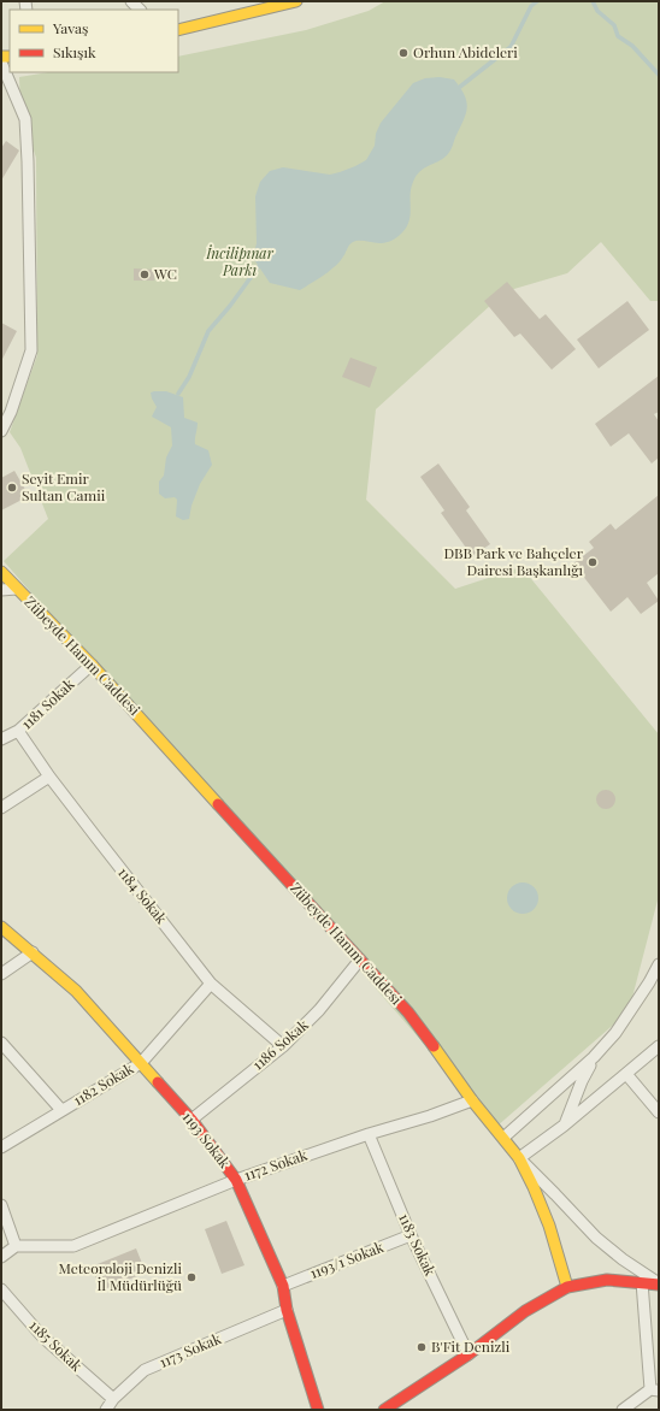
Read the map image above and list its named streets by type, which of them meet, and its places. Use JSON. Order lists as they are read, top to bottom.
{
  "streets": {
    "main road": ["Zübeyde Hanım Caddesi", "1193 Sokak"],
    "street": [
      "1181 Sokak",
      "1184 Sokak",
      "1186 Sokak",
      "1182 Sokak",
      "1172 Sokak",
      "1183 Sokak",
      "1193/1 Sokak",
      "1185 Sokak",
      "1173 Sokak"
    ]
  },
  "crossings": [
    ["Zübeyde Hanım Caddesi", "1181 Sokak"],
    ["Zübeyde Hanım Caddesi", "1186 Sokak"],
    ["Zübeyde Hanım Caddesi", "1172 Sokak"],
    ["1181 Sokak", "1184 Sokak"],
    ["1184 Sokak", "1186 Sokak"],
    ["1184 Sokak", "1182 Sokak"],
    ["1186 Sokak", "1193 Sokak"],
    ["1182 Sokak", "1193 Sokak"],
    ["1193 Sokak", "1172 Sokak"],
    ["1193 Sokak", "1193/1 Sokak"],
    ["1193 Sokak", "1173 Sokak"],
    ["1172 Sokak", "1183 Sokak"],
    ["1183 Sokak", "1193/1 Sokak"],
    ["1185 Sokak", "1173 Sokak"]
  ],
  "parks": ["İncilipınar Parkı"],
  "places": [
    "Orhun Abideleri",
    "WC",
    "Seyit Emir Sultan Camii",
    "DBB Park ve Bahçeler Dairesi Başkanlığı",
    "Meteoroloji Denizli İl Müdürlüğü",
    "B'Fit Denizli"
  ],
  "legend": ["Yavaş", "Sıkışık"]
}
